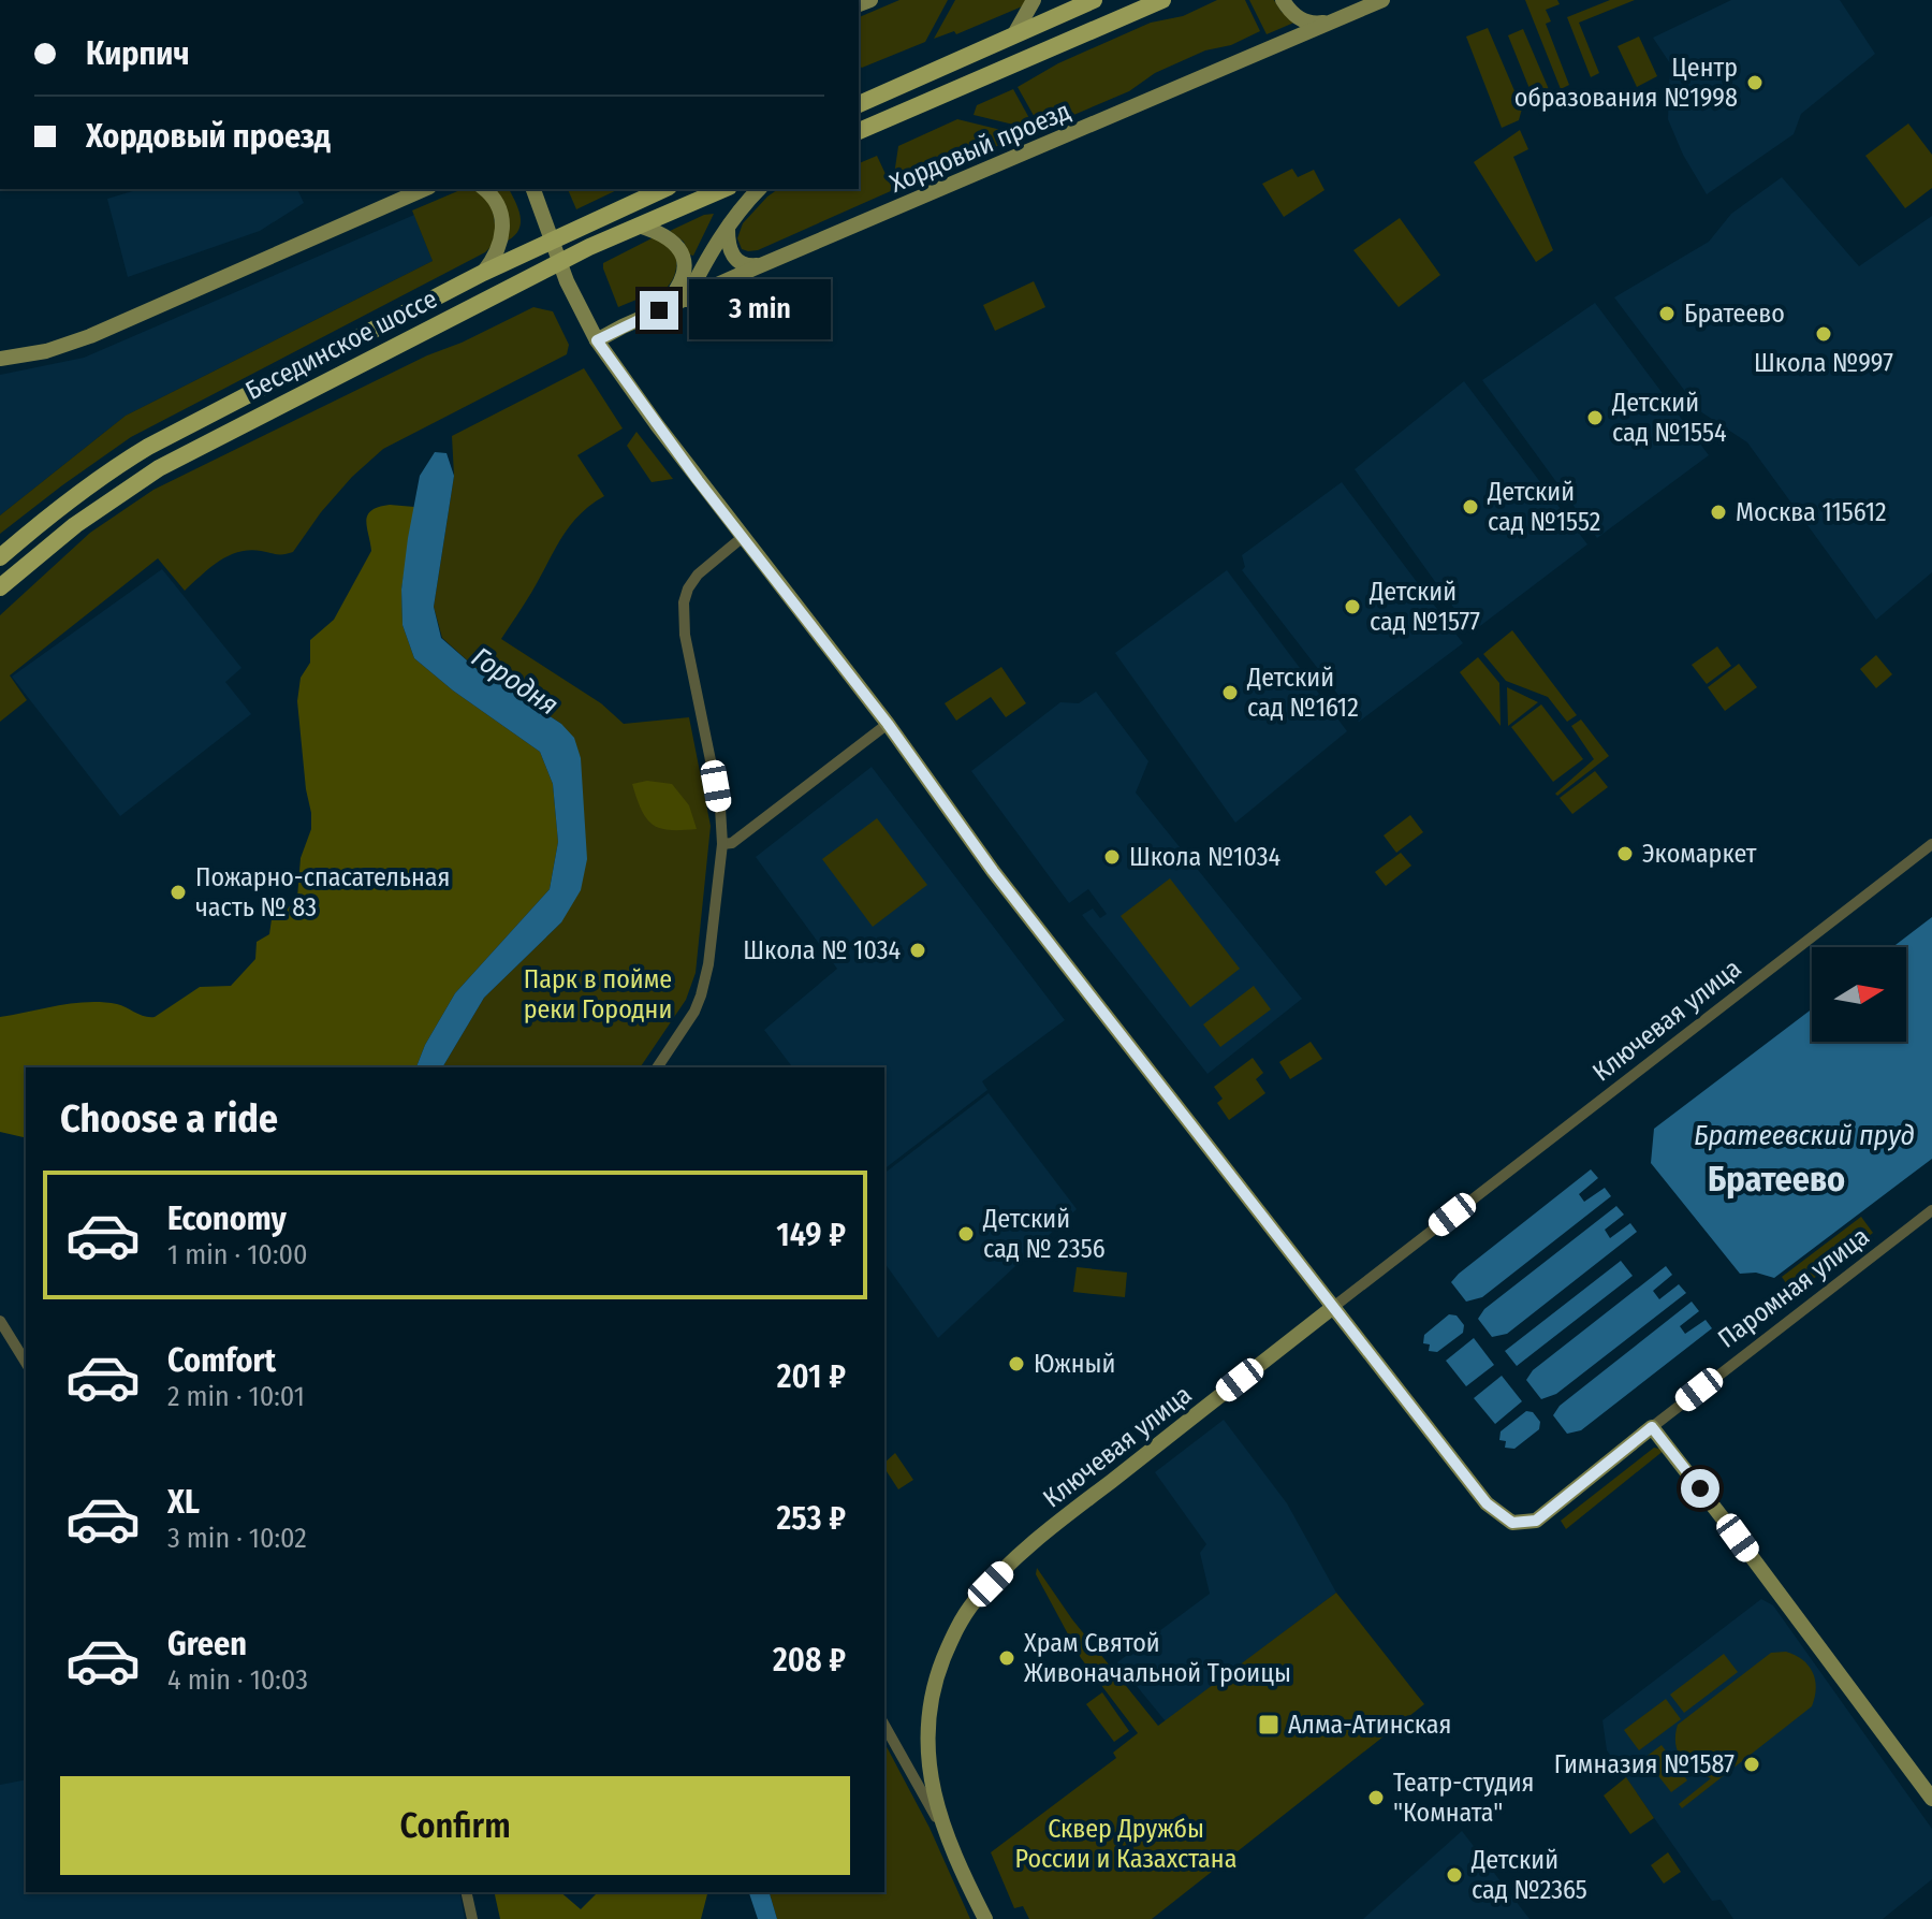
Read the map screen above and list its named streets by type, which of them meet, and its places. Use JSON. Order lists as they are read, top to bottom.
{
  "streets": {
    "main road": ["Бесединское шоссе"],
    "street": ["Хордовый проезд", "Ключевая улица", "Паромная улица"]
  },
  "crossings": [
    ["Ключевая улица", "Паромная улица"]
  ],
  "districts": ["Братеево"],
  "water": ["Городня", "Братеевский пруд"],
  "parks": ["Парк в пойме реки Городни", "Сквер Дружбы России и Казахстана"],
  "places": {
    "other": [
      "Центр образования №1998",
      "Братеево",
      "Школа №997",
      "Детский сад №1554",
      "Детский сад №1552",
      "Москва 115612",
      "Детский сад №1577",
      "Детский сад №1612",
      "Экомаркет",
      "Школа №1034",
      "Пожарно-спасательная часть № 83",
      "Школа № 1034",
      "Детский сад № 2356",
      "Южный",
      "Храм Святой Живоначальной Троицы",
      "Гимназия №1587",
      "Театр-студия \"Комната\"",
      "Детский сад №2365"
    ],
    "transit": ["Алма-Атинская"]
  },
  "north": "right",
  "page": {
    "banner": ["Кирпич", "Хордовый проезд"],
    "bubble": "3 min",
    "heading": "Choose a ride",
    "list": [
      {
        "name": "Economy",
        "note": "1 min · 10:00",
        "value": "149 ₽"
      },
      {
        "name": "Comfort",
        "note": "2 min · 10:01",
        "value": "201 ₽"
      },
      {
        "name": "XL",
        "note": "3 min · 10:02",
        "value": "253 ₽"
      },
      {
        "name": "Green",
        "note": "4 min · 10:03",
        "value": "208 ₽"
      }
    ],
    "buttons": "Confirm"
  }
}
